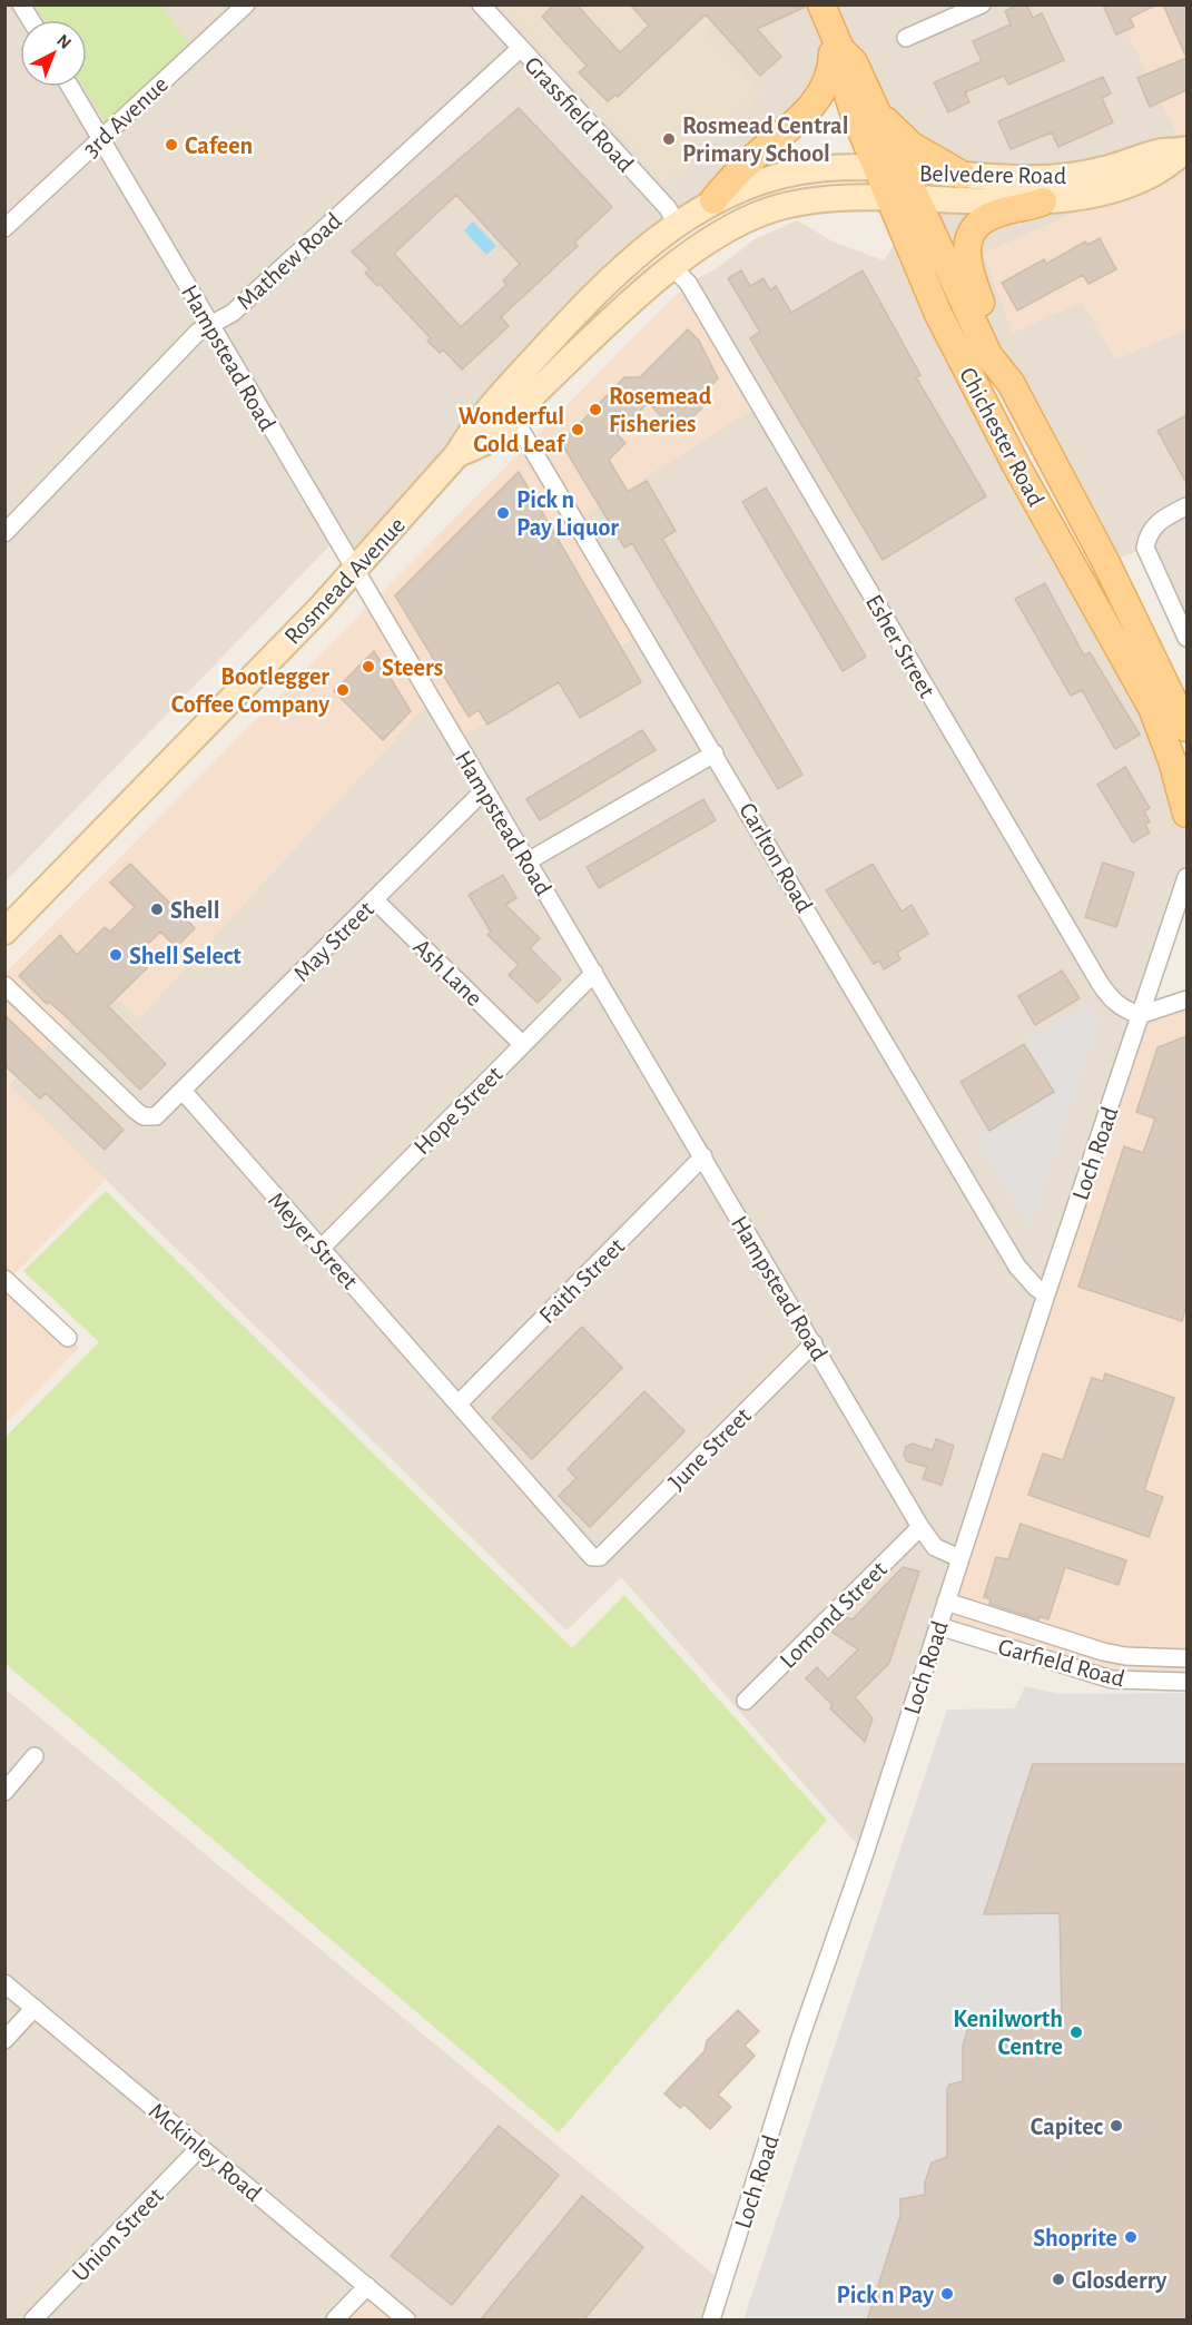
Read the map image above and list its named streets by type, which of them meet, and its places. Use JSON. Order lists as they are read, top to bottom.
{
  "streets": {
    "main road": ["Belvedere Road", "Chichester Road", "Rosmead Avenue"],
    "street": [
      "Grassfield Road",
      "3rd Avenue",
      "Mathew Road",
      "Hampstead Road",
      "Esher Street",
      "Carlton Road",
      "May Street",
      "Ash Lane",
      "Hope Street",
      "Loch Road",
      "Meyer Street",
      "Faith Street",
      "June Street",
      "Lomond Street",
      "Garfield Road",
      "Mckinley Road",
      "Union Street"
    ]
  },
  "crossings": [
    ["Grassfield Road", "Mathew Road"],
    ["Grassfield Road", "Rosmead Avenue"],
    ["3rd Avenue", "Hampstead Road"],
    ["Belvedere Road", "Chichester Road"],
    ["Belvedere Road", "Rosmead Avenue"],
    ["Mathew Road", "Hampstead Road"],
    ["Hampstead Road", "Rosmead Avenue"],
    ["Hampstead Road", "May Street"],
    ["Hampstead Road", "Hope Street"],
    ["Hampstead Road", "Loch Road"],
    ["Hampstead Road", "Faith Street"],
    ["Hampstead Road", "June Street"],
    ["Hampstead Road", "Lomond Street"],
    ["Chichester Road", "Rosmead Avenue"],
    ["Rosmead Avenue", "Esher Street"],
    ["Rosmead Avenue", "Carlton Road"],
    ["Esher Street", "Loch Road"],
    ["Carlton Road", "Loch Road"],
    ["May Street", "Ash Lane"],
    ["May Street", "Meyer Street"],
    ["Ash Lane", "Hope Street"],
    ["Hope Street", "Meyer Street"],
    ["Loch Road", "Garfield Road"],
    ["Meyer Street", "Faith Street"],
    ["Meyer Street", "June Street"],
    ["Mckinley Road", "Union Street"]
  ],
  "places": [
    "Rosmead Central Primary School",
    "Cafeen",
    "Rosemead Fisheries",
    "Wonderful Gold Leaf",
    "Pick n Pay Liquor",
    "Steers",
    "Bootlegger Coffee Company",
    "Shell",
    "Shell Select",
    "Kenilworth Centre",
    "Capitec",
    "Shoprite",
    "Glosderry",
    "Pick n Pay"
  ],
  "north": "top right"
}
